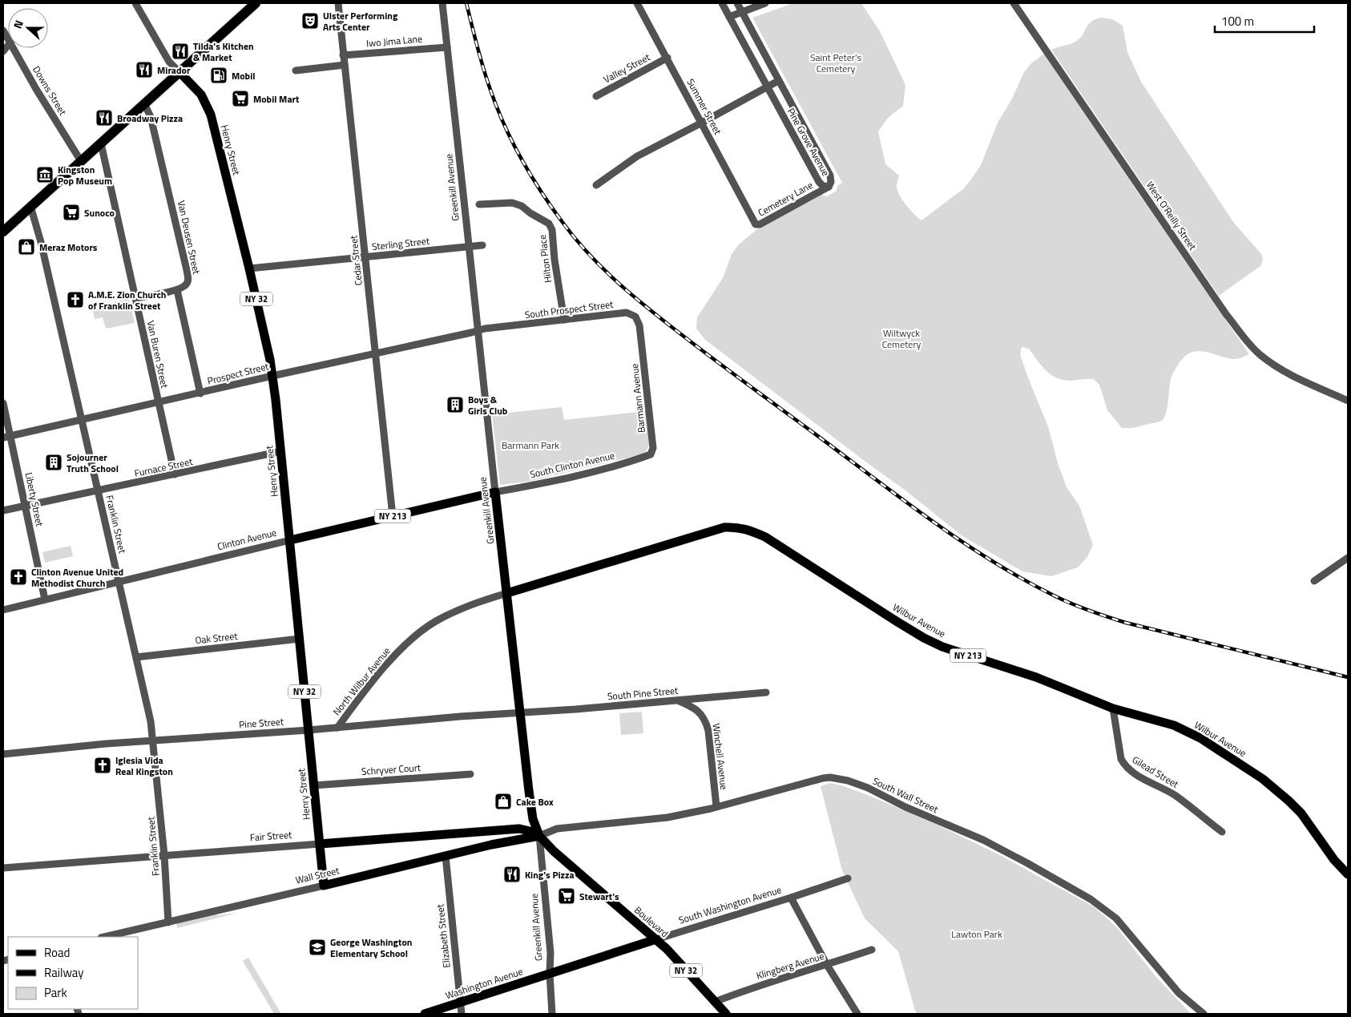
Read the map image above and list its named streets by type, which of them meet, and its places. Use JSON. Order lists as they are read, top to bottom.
{
  "streets": {
    "main road": [
      "Henry Street",
      "Greenkill Avenue",
      "NY 32",
      "NY 213",
      "Clinton Avenue",
      "Wilbur Avenue",
      "Fair Street",
      "Wall Street",
      "South Washington Avenue",
      "Boulevard",
      "Washington Avenue"
    ],
    "street": [
      "Iwo Jima Lane",
      "Valley Street",
      "Downs Street",
      "Summer Street",
      "Pine Grove Avenue",
      "Cemetery Lane",
      "West O'Reilly Street",
      "Van Deusen Street",
      "Sterling Street",
      "Hilton Place",
      "Cedar Street",
      "South Prospect Street",
      "Van Buren Street",
      "Prospect Street",
      "Barmann Avenue",
      "South Clinton Avenue",
      "Furnace Street",
      "Liberty Street",
      "Franklin Street",
      "Oak Street",
      "North Wilbur Avenue",
      "South Pine Street",
      "Pine Street",
      "Winchell Avenue",
      "Schryver Court",
      "Gilead Street",
      "South Wall Street",
      "Elizabeth Street",
      "Klingberg Avenue"
    ]
  },
  "crossings": [
    ["Iwo Jima Lane", "Greenkill Avenue"],
    ["Iwo Jima Lane", "Cedar Street"],
    ["Valley Street", "Summer Street"],
    ["Summer Street", "Cemetery Lane"],
    ["Pine Grove Avenue", "Cemetery Lane"],
    ["Henry Street", "Sterling Street"],
    ["Henry Street", "Prospect Street"],
    ["Henry Street", "Furnace Street"],
    ["Henry Street", "Clinton Avenue"],
    ["Henry Street", "Oak Street"],
    ["Henry Street", "Pine Street"],
    ["Henry Street", "Schryver Court"],
    ["Henry Street", "Fair Street"],
    ["Henry Street", "Wall Street"],
    ["Greenkill Avenue", "Sterling Street"],
    ["Greenkill Avenue", "South Prospect Street"],
    ["Greenkill Avenue", "Prospect Street"],
    ["Greenkill Avenue", "South Clinton Avenue"],
    ["Greenkill Avenue", "Clinton Avenue"],
    ["Greenkill Avenue", "Wilbur Avenue"],
    ["Greenkill Avenue", "North Wilbur Avenue"],
    ["Greenkill Avenue", "South Pine Street"],
    ["Greenkill Avenue", "Pine Street"],
    ["Greenkill Avenue", "South Wall Street"],
    ["Greenkill Avenue", "Fair Street"],
    ["Greenkill Avenue", "Wall Street"],
    ["Greenkill Avenue", "South Washington Avenue"],
    ["Greenkill Avenue", "Boulevard"],
    ["Greenkill Avenue", "Washington Avenue"],
    ["Sterling Street", "Cedar Street"],
    ["Hilton Place", "South Prospect Street"],
    ["Cedar Street", "Prospect Street"],
    ["Cedar Street", "Clinton Avenue"],
    ["South Prospect Street", "Prospect Street"],
    ["South Prospect Street", "Barmann Avenue"],
    ["Van Buren Street", "Prospect Street"],
    ["Van Buren Street", "Furnace Street"],
    ["Prospect Street", "Liberty Street"],
    ["Prospect Street", "Franklin Street"],
    ["Barmann Avenue", "South Clinton Avenue"],
    ["South Clinton Avenue", "Clinton Avenue"],
    ["Furnace Street", "Liberty Street"],
    ["Furnace Street", "Franklin Street"],
    ["Liberty Street", "Clinton Avenue"],
    ["Franklin Street", "Clinton Avenue"],
    ["Franklin Street", "Oak Street"],
    ["Franklin Street", "Pine Street"],
    ["Franklin Street", "Fair Street"],
    ["Franklin Street", "Wall Street"],
    ["Wilbur Avenue", "North Wilbur Avenue"],
    ["Wilbur Avenue", "Gilead Street"],
    ["North Wilbur Avenue", "Pine Street"],
    ["South Pine Street", "Pine Street"],
    ["South Pine Street", "Winchell Avenue"],
    ["Winchell Avenue", "South Wall Street"],
    ["South Wall Street", "Fair Street"],
    ["South Wall Street", "Wall Street"],
    ["South Wall Street", "Boulevard"],
    ["Fair Street", "Wall Street"],
    ["Fair Street", "Boulevard"],
    ["Wall Street", "Boulevard"],
    ["Wall Street", "Elizabeth Street"],
    ["South Washington Avenue", "Boulevard"],
    ["South Washington Avenue", "Washington Avenue"],
    ["Boulevard", "Klingberg Avenue"],
    ["Elizabeth Street", "Washington Avenue"]
  ],
  "parks": [
    "Saint Peter's Cemetery",
    "Wiltwyck Cemetery",
    "Barmann Park",
    "Lawton Park"
  ],
  "places": {
    "theatre": ["Ulster Performing Arts Center"],
    "restaurant": [
      "Tilda's Kitchen & Market",
      "Mirador",
      "Broadway Pizza",
      "King's Pizza"
    ],
    "fuel station": ["Mobil"],
    "supermarket": ["Mobil Mart", "Sunoco", "Stewart's"],
    "museum": ["Kingston Pop Museum"],
    "shop": ["Meraz Motors", "Cake Box"],
    "church": ["A.M.E. Zion Church of Franklin Street", "Clinton Avenue United Methodist Church", "Iglesia Vida Real Kingston"],
    "building": ["Boys & Girls Club", "Sojourner Truth School"],
    "school or university": ["George Washington Elementary School"]
  },
  "legend": ["Road", "Railway", "Park"],
  "scale_bar": "100 m",
  "north": "left"
}
